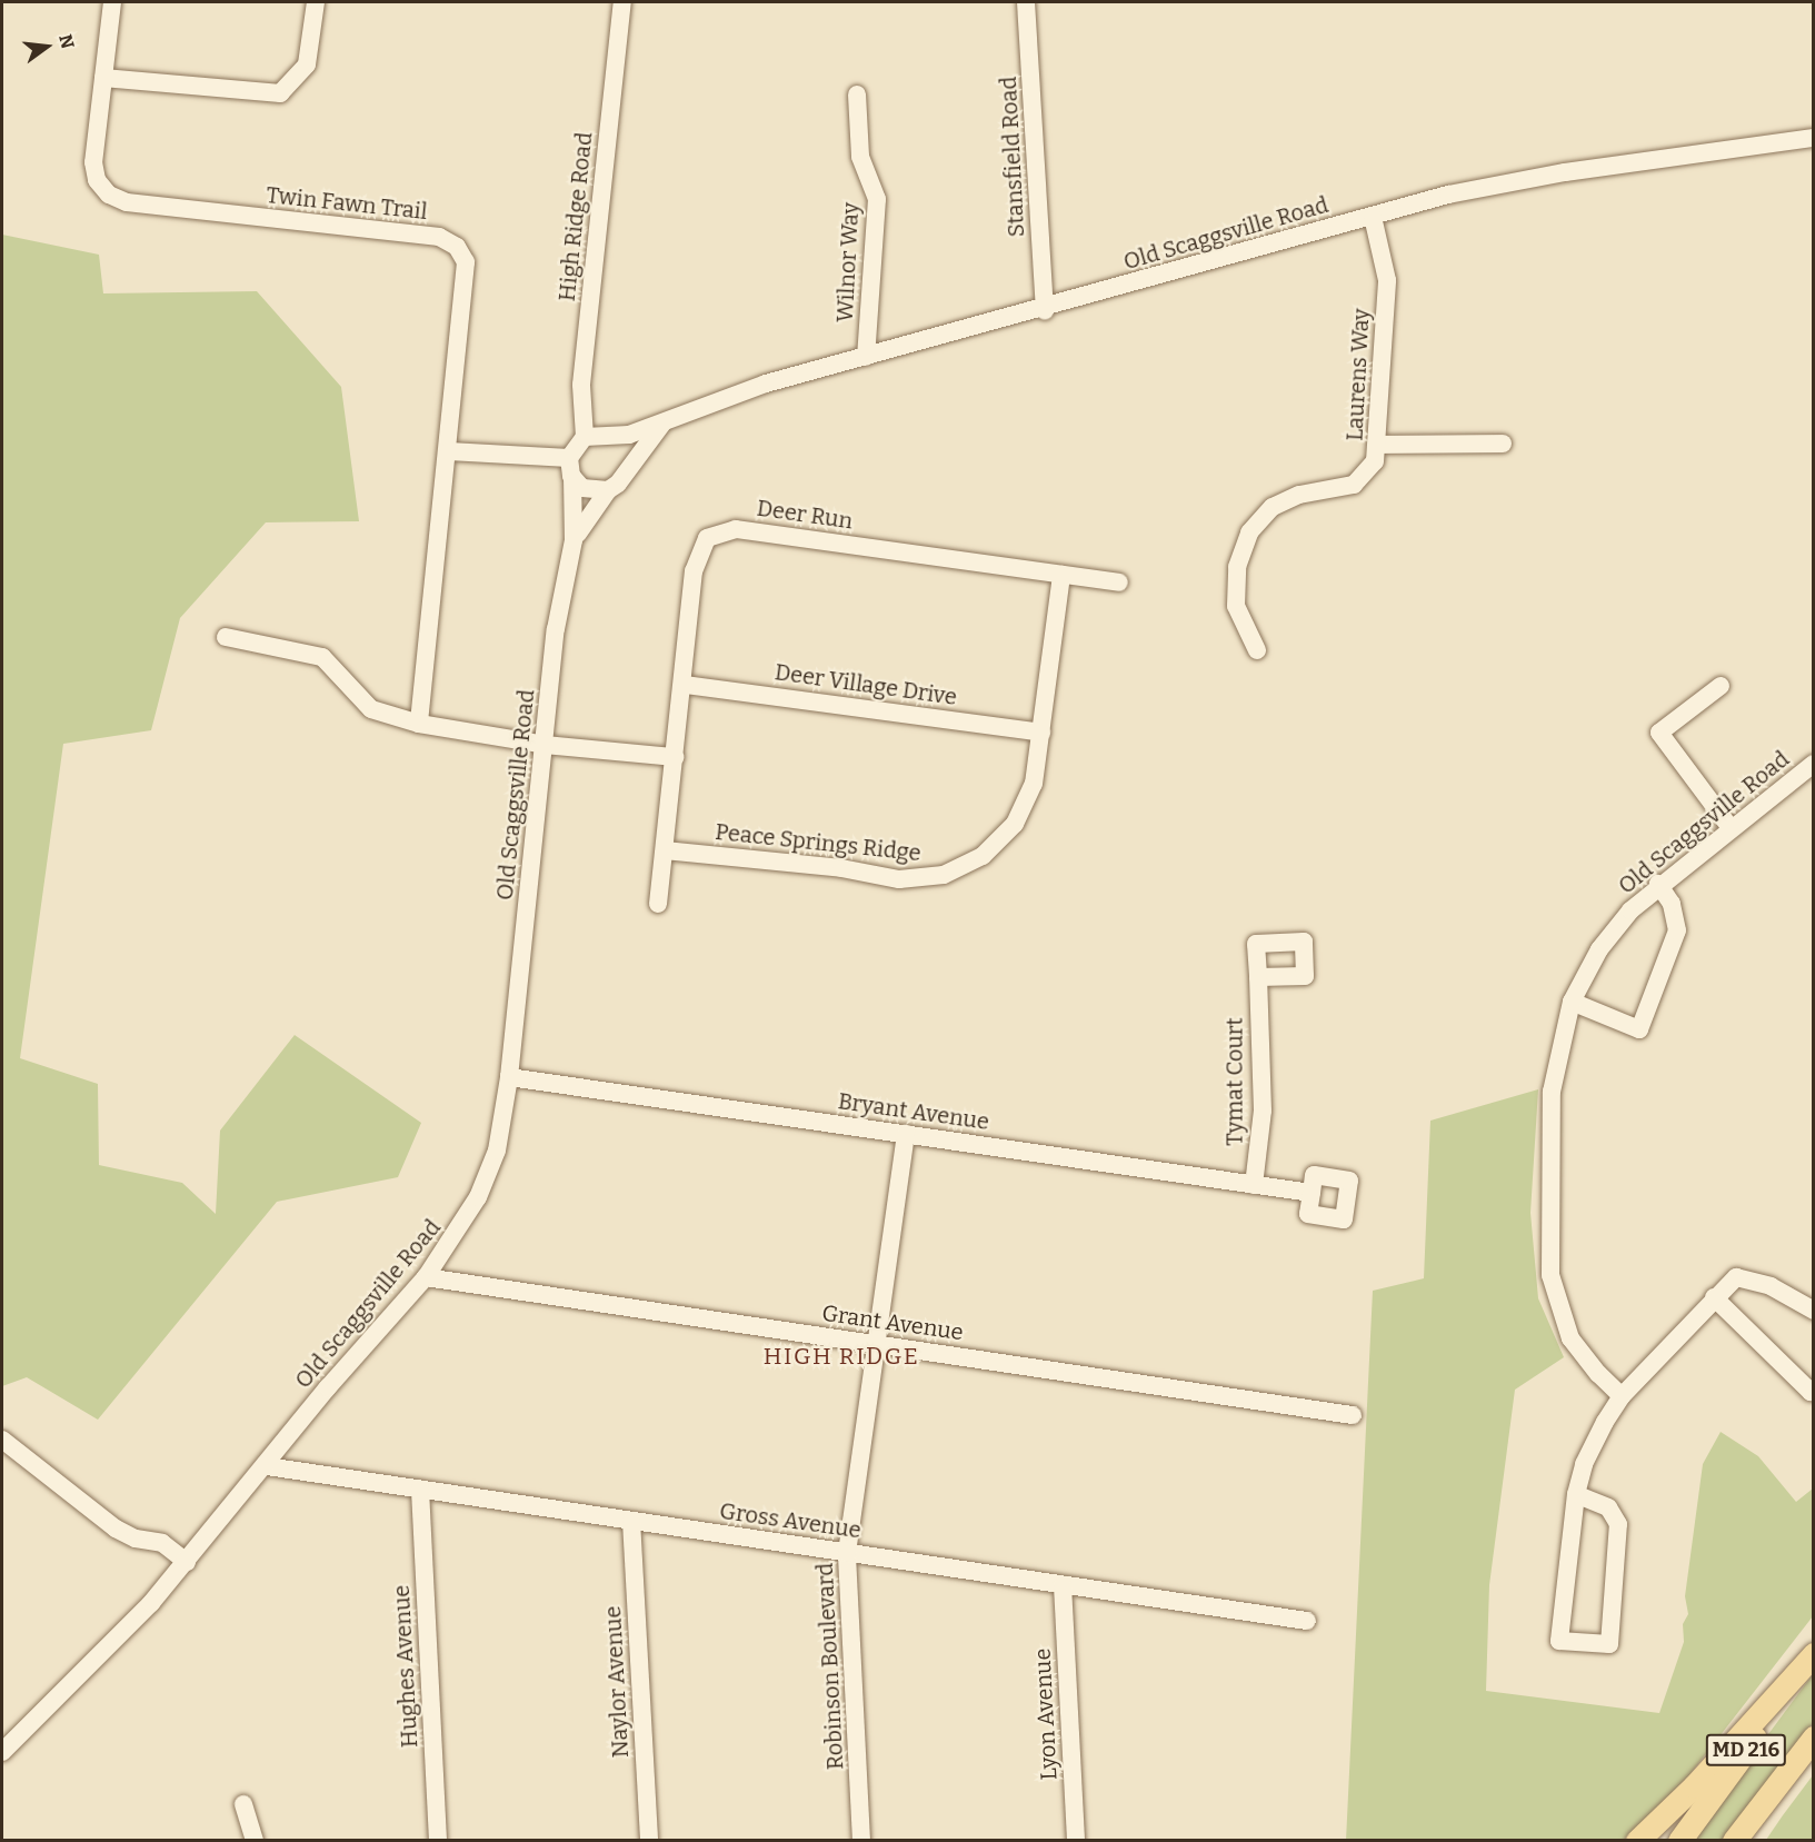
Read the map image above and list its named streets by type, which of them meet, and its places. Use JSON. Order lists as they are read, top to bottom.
{
  "streets": {
    "main road": ["MD 216"],
    "street": [
      "Stansfield Road",
      "Twin Fawn Trail",
      "High Ridge Road",
      "Old Scaggsville Road",
      "Wilnor Way",
      "Laurens Way",
      "Deer Run",
      "Deer Village Drive",
      "Peace Springs Ridge",
      "Tymat Court",
      "Bryant Avenue",
      "Grant Avenue",
      "Gross Avenue",
      "Hughes Avenue",
      "Robinson Boulevard",
      "Naylor Avenue",
      "Lyon Avenue"
    ]
  },
  "crossings": [
    ["Stansfield Road", "Old Scaggsville Road"],
    ["High Ridge Road", "Old Scaggsville Road"],
    ["Old Scaggsville Road", "Wilnor Way"],
    ["Old Scaggsville Road", "Laurens Way"],
    ["Old Scaggsville Road", "Bryant Avenue"],
    ["Old Scaggsville Road", "Grant Avenue"],
    ["Old Scaggsville Road", "Gross Avenue"],
    ["Deer Run", "Deer Village Drive"],
    ["Deer Run", "Peace Springs Ridge"],
    ["Deer Village Drive", "Peace Springs Ridge"],
    ["Tymat Court", "Bryant Avenue"],
    ["Bryant Avenue", "Robinson Boulevard"],
    ["Grant Avenue", "Robinson Boulevard"],
    ["Gross Avenue", "Hughes Avenue"],
    ["Gross Avenue", "Robinson Boulevard"],
    ["Gross Avenue", "Naylor Avenue"],
    ["Gross Avenue", "Lyon Avenue"]
  ],
  "districts": ["HIGH RIDGE"],
  "north": "right"
}
